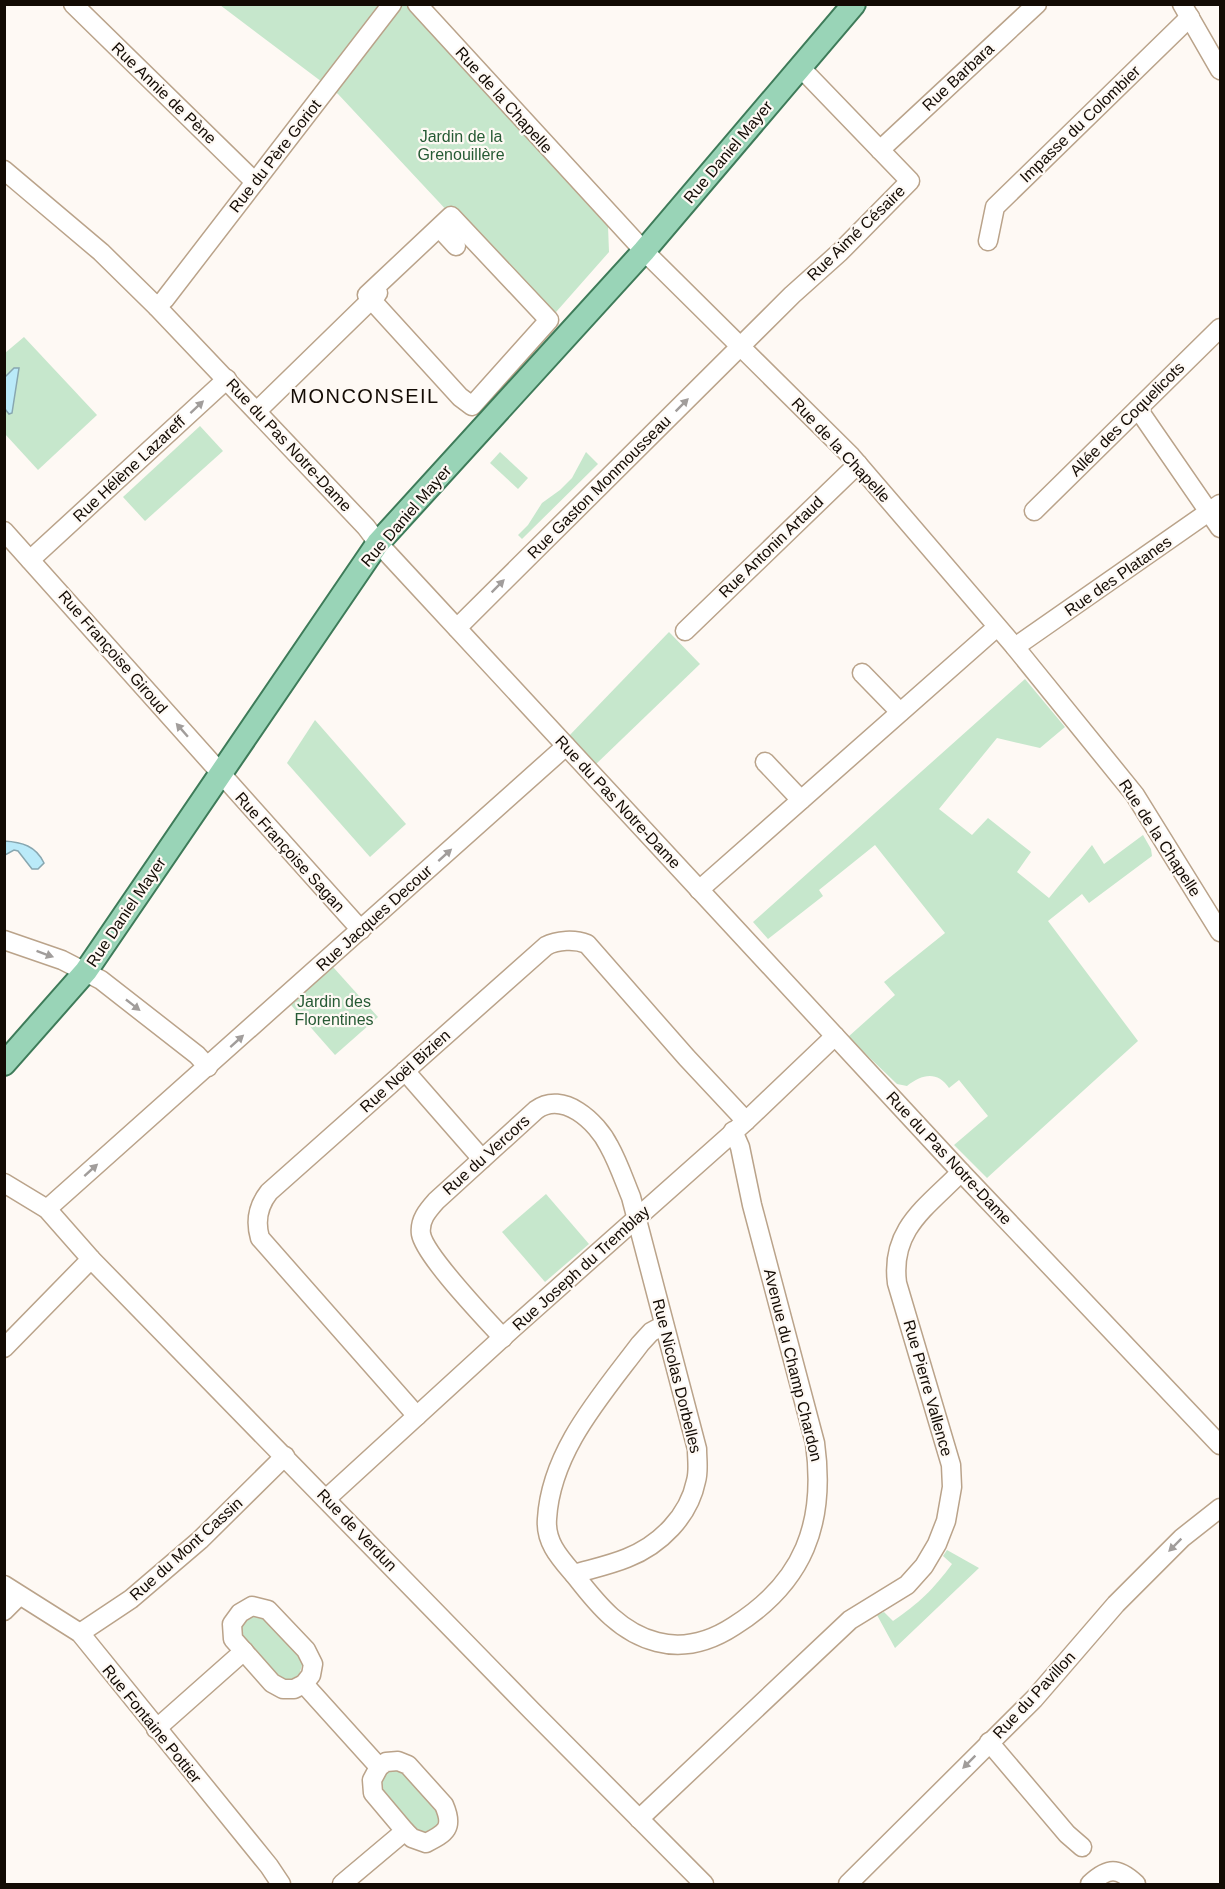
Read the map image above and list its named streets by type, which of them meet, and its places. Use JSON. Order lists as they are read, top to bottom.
{
  "streets": {
    "main road": ["Rue Daniel Mayer"],
    "street": [
      "Rue Barbara",
      "Rue Annie de Pène",
      "Rue de la Chapelle",
      "Impasse du Colombier",
      "Rue du Père Goriot",
      "Rue Aimé Césaire",
      "Allée des Coquelicots",
      "Rue du Pas Notre-Dame",
      "Rue Hélène Lazareff",
      "Rue Gaston Monmousseau",
      "Rue Antonin Artaud",
      "Rue des Platanes",
      "Rue Françoise Giroud",
      "Rue Françoise Sagan",
      "Rue Jacques Decour",
      "Rue Noël Bizien",
      "Rue du Vercors",
      "Rue Joseph du Tremblay",
      "Avenue du Champ Chardon",
      "Rue Nicolas Dorbelles",
      "Rue Pierre Vallence",
      "Rue de Verdun",
      "Rue du Mont Cassin",
      "Rue du Pavillon",
      "Rue Fontaine Pottier"
    ]
  },
  "crossings": [
    ["Rue Barbara", "Rue Aimé Césaire"],
    ["Rue Annie de Pène", "Rue du Père Goriot"],
    ["Rue de la Chapelle", "Rue Daniel Mayer"],
    ["Rue de la Chapelle", "Rue Aimé Césaire"],
    ["Rue de la Chapelle", "Rue Gaston Monmousseau"],
    ["Rue de la Chapelle", "Rue Antonin Artaud"],
    ["Rue de la Chapelle", "Rue des Platanes"],
    ["Rue Daniel Mayer", "Rue Aimé Césaire"],
    ["Rue Daniel Mayer", "Rue du Pas Notre-Dame"],
    ["Rue Daniel Mayer", "Rue Françoise Giroud"],
    ["Rue Daniel Mayer", "Rue Françoise Sagan"],
    ["Rue du Père Goriot", "Rue du Pas Notre-Dame"],
    ["Rue Aimé Césaire", "Rue Gaston Monmousseau"],
    ["Rue du Pas Notre-Dame", "Rue Hélène Lazareff"],
    ["Rue du Pas Notre-Dame", "Rue Gaston Monmousseau"],
    ["Rue du Pas Notre-Dame", "Rue Jacques Decour"],
    ["Rue du Pas Notre-Dame", "Rue Joseph du Tremblay"],
    ["Rue du Pas Notre-Dame", "Rue Pierre Vallence"],
    ["Rue Hélène Lazareff", "Rue Françoise Giroud"],
    ["Rue Françoise Giroud", "Rue Françoise Sagan"],
    ["Rue Françoise Sagan", "Rue Jacques Decour"],
    ["Rue Jacques Decour", "Rue de Verdun"],
    ["Rue Noël Bizien", "Rue Joseph du Tremblay"],
    ["Rue Noël Bizien", "Avenue du Champ Chardon"],
    ["Rue du Vercors", "Rue Joseph du Tremblay"],
    ["Rue du Vercors", "Rue Nicolas Dorbelles"],
    ["Rue Joseph du Tremblay", "Avenue du Champ Chardon"],
    ["Rue Joseph du Tremblay", "Rue Nicolas Dorbelles"],
    ["Rue Joseph du Tremblay", "Rue de Verdun"],
    ["Avenue du Champ Chardon", "Rue Nicolas Dorbelles"],
    ["Rue Pierre Vallence", "Rue de Verdun"],
    ["Rue de Verdun", "Rue du Mont Cassin"],
    ["Rue du Mont Cassin", "Rue Fontaine Pottier"]
  ],
  "one_way": [
    "Rue Hélène Lazareff",
    "Rue Gaston Monmousseau",
    "Rue Françoise Giroud",
    "Rue Jacques Decour",
    "Rue du Pavillon"
  ],
  "districts": ["MONCONSEIL"],
  "parks": ["Jardin de la Grenouillère", "Jardin des Florentines"]
}
